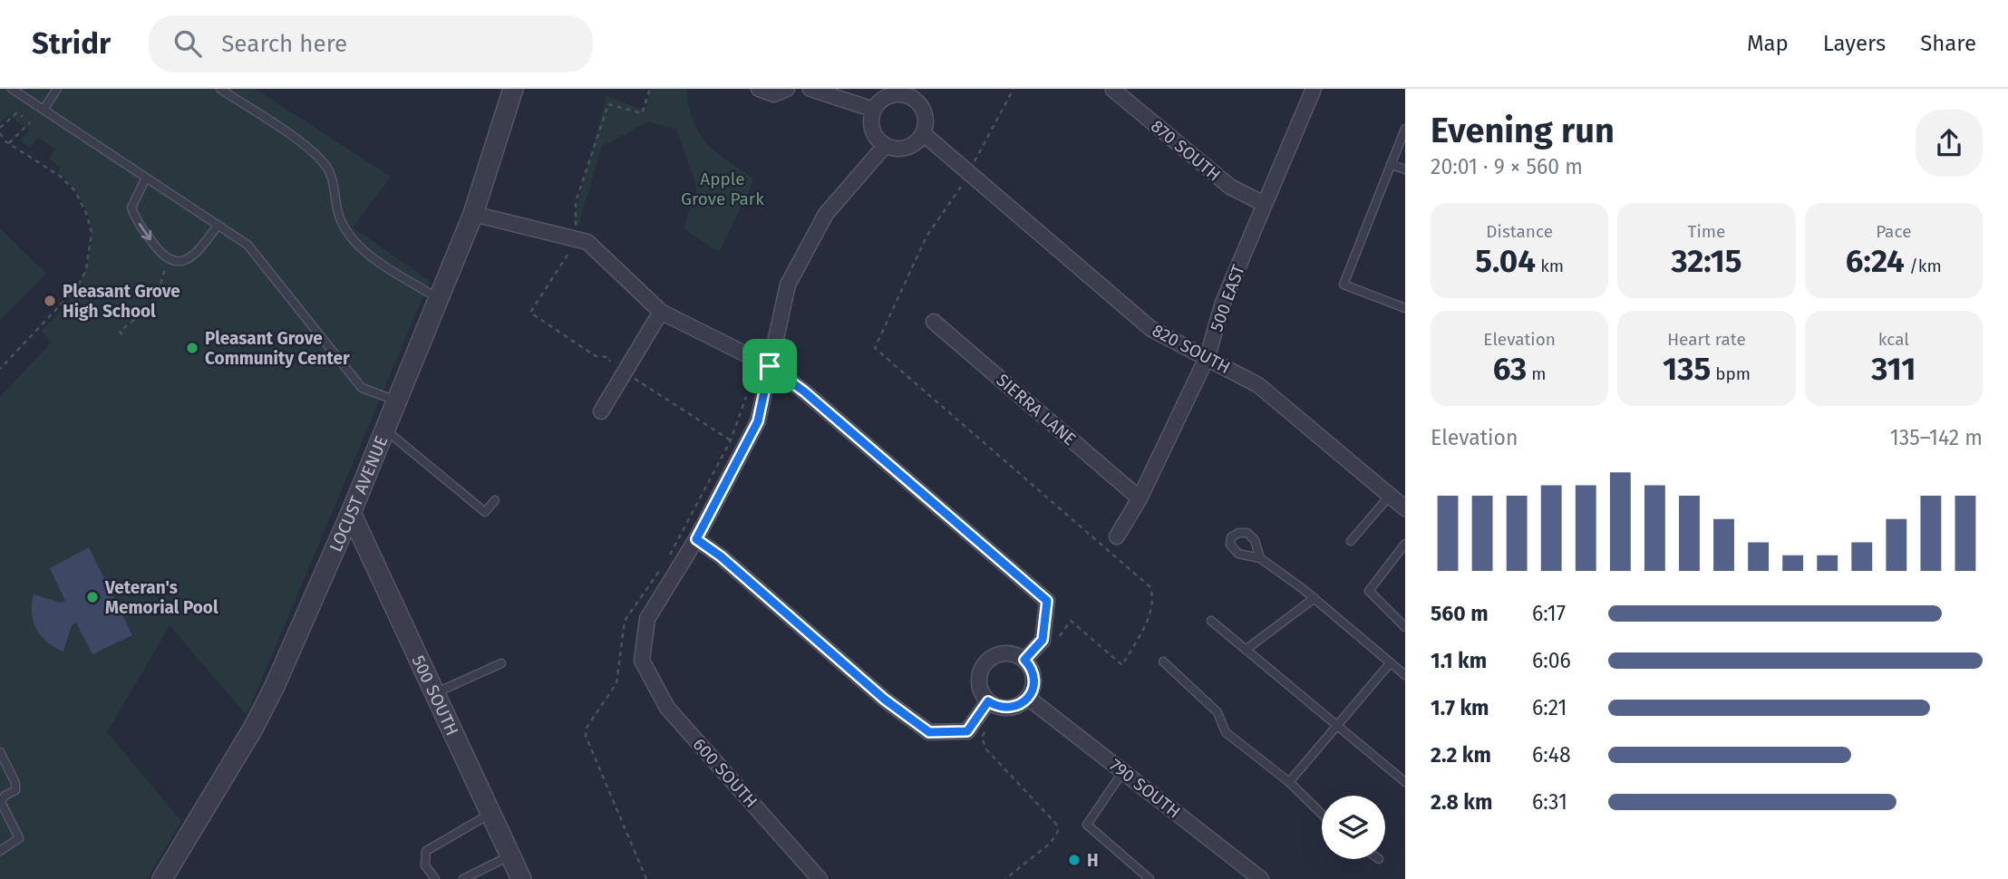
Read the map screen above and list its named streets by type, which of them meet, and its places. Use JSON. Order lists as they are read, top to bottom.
{
  "streets": {
    "street": [
      "870 SOUTH",
      "500 EAST",
      "820 SOUTH",
      "SIERRA LANE",
      "LOCUST AVENUE",
      "500 SOUTH",
      "600 SOUTH",
      "790 SOUTH"
    ]
  },
  "crossings": [
    ["870 SOUTH", "500 EAST"],
    ["500 EAST", "820 SOUTH"],
    ["500 EAST", "SIERRA LANE"],
    ["LOCUST AVENUE", "500 SOUTH"]
  ],
  "parks": ["Apple Grove Park"],
  "places": [
    "Pleasant Grove High School",
    "Pleasant Grove Community Center",
    "Veteran's Memorial Pool",
    "H"
  ],
  "page": {
    "header": "Stridr",
    "search": "Search here",
    "nav": ["Map", "Layers", "Share"],
    "heading": ["Evening run", "20:01 · 9 × 560 m"],
    "stats": [
      ["Distance", "5.04 km"],
      ["Time", "32:15"],
      ["Pace", "6:24 /km"],
      ["Elevation", "63 m"],
      ["Heart rate", "135 bpm"],
      ["kcal", "311"]
    ],
    "chart": ["Elevation", "135–142 m"],
    "list": [
      {
        "name": "560 m",
        "note": "6:17"
      },
      {
        "name": "1.1 km",
        "note": "6:06"
      },
      {
        "name": "1.7 km",
        "note": "6:21"
      },
      {
        "name": "2.2 km",
        "note": "6:48"
      },
      {
        "name": "2.8 km",
        "note": "6:31"
      }
    ]
  }
}
